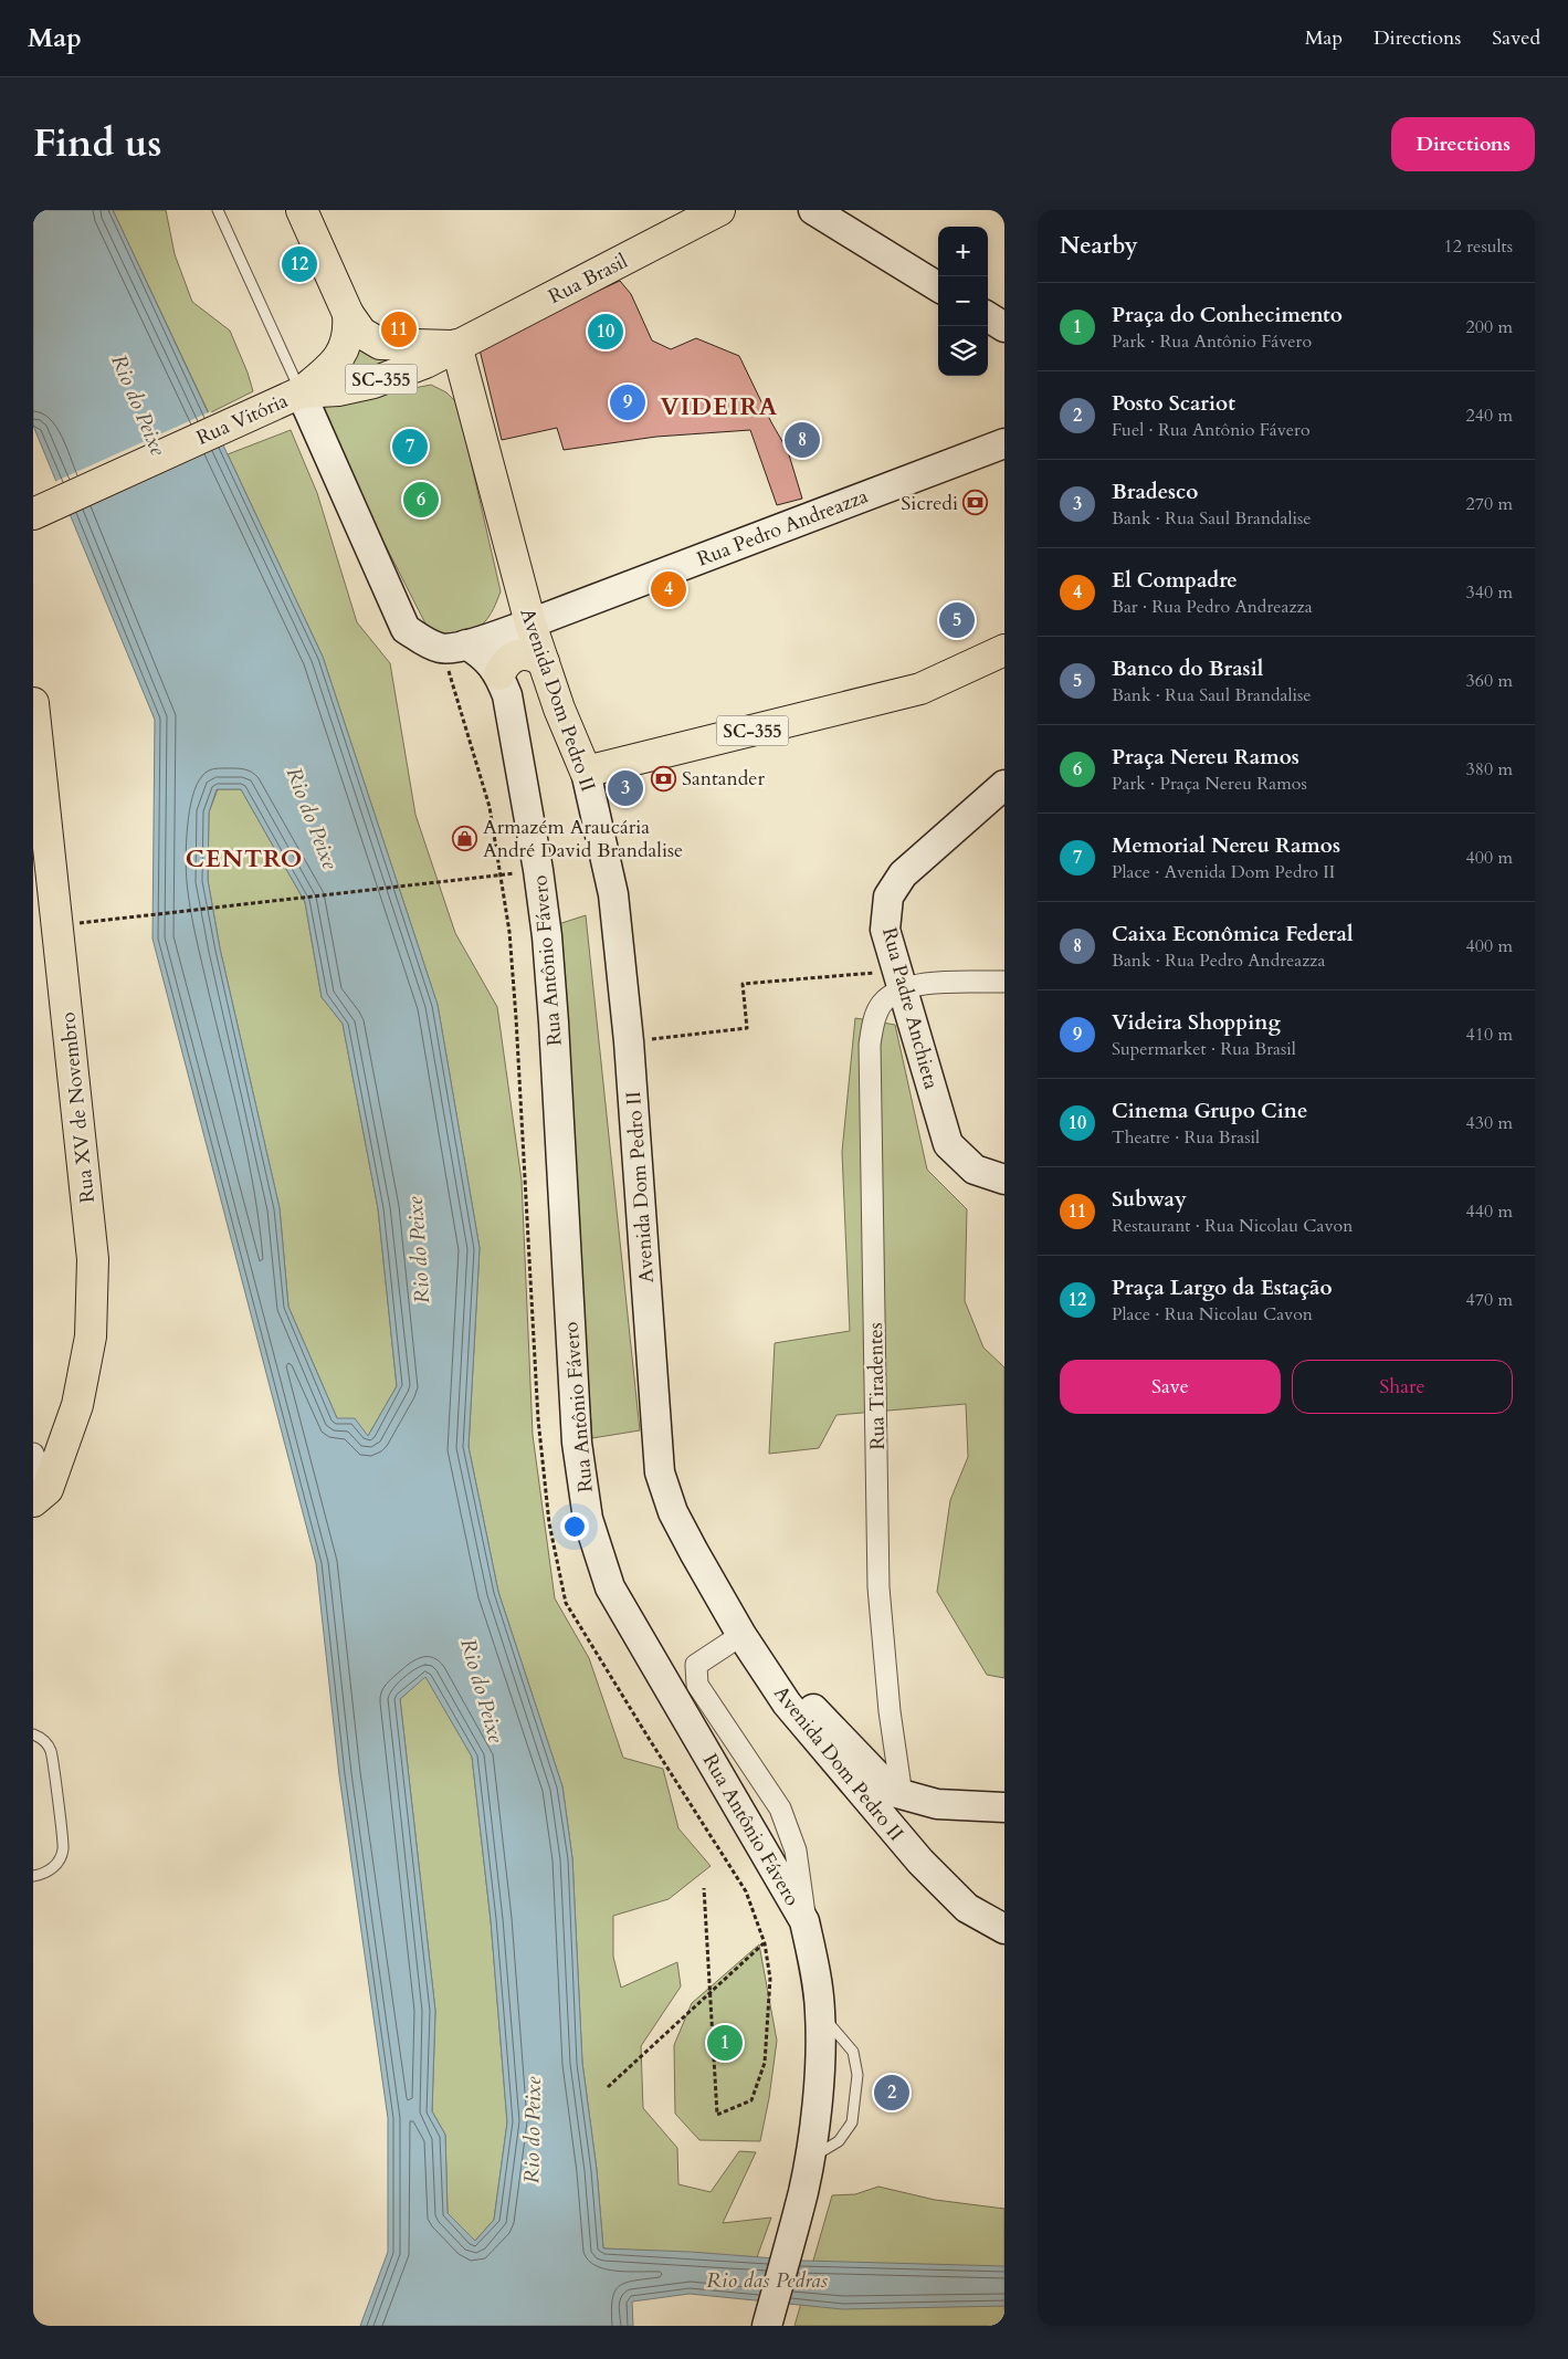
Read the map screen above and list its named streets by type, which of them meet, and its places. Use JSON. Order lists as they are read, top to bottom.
{
  "streets": {
    "main road": [
      "Rua Brasil",
      "SC-355",
      "Rua Vitória",
      "Rua Pedro Andreazza",
      "Avenida Dom Pedro II",
      "Rua Antônio Fávero",
      "Rua Padre Anchieta",
      "Rua XV de Novembro"
    ],
    "street": ["Rua Tiradentes"]
  },
  "crossings": [
    ["Rua Brasil", "Rua Vitória"],
    ["Rua Brasil", "Avenida Dom Pedro II"],
    ["SC-355", "Avenida Dom Pedro II"],
    ["Rua Vitória", "Rua Pedro Andreazza"],
    ["Rua Vitória", "Avenida Dom Pedro II"],
    ["Rua Pedro Andreazza", "Avenida Dom Pedro II"],
    ["Rua Pedro Andreazza", "Rua Antônio Fávero"],
    ["Rua Padre Anchieta", "Rua Tiradentes"]
  ],
  "districts": ["VIDEIRA", "CENTRO"],
  "water": ["Rio do Peixe", "Rio das Pedras"],
  "places": {
    "bank": ["Sicredi", "Santander"],
    "shop": ["Armazém Araucária André David Brandalise"]
  },
  "page": {
    "header": "Map",
    "nav": ["Map", "Directions", "Saved"],
    "title": "Find us",
    "buttons": [
      "Directions",
      ["Save", "Share"]
    ],
    "heading": ["Nearby", "12 results"],
    "map_buttons": ["+", "−"],
    "pins": [
      "12",
      "11",
      "10",
      "9",
      "8",
      "7",
      "6",
      "4",
      "5",
      "3",
      "1",
      "2"
    ],
    "list": [
      {
        "mark": "1",
        "name": "Praça do Conhecimento",
        "note": "Park · Rua Antônio Fávero",
        "value": "200 m"
      },
      {
        "mark": "2",
        "name": "Posto Scariot",
        "note": "Fuel · Rua Antônio Fávero",
        "value": "240 m"
      },
      {
        "mark": "3",
        "name": "Bradesco",
        "note": "Bank · Rua Saul Brandalise",
        "value": "270 m"
      },
      {
        "mark": "4",
        "name": "El Compadre",
        "note": "Bar · Rua Pedro Andreazza",
        "value": "340 m"
      },
      {
        "mark": "5",
        "name": "Banco do Brasil",
        "note": "Bank · Rua Saul Brandalise",
        "value": "360 m"
      },
      {
        "mark": "6",
        "name": "Praça Nereu Ramos",
        "note": "Park · Praça Nereu Ramos",
        "value": "380 m"
      },
      {
        "mark": "7",
        "name": "Memorial Nereu Ramos",
        "note": "Place · Avenida Dom Pedro II",
        "value": "400 m"
      },
      {
        "mark": "8",
        "name": "Caixa Econômica Federal",
        "note": "Bank · Rua Pedro Andreazza",
        "value": "400 m"
      },
      {
        "mark": "9",
        "name": "Videira Shopping",
        "note": "Supermarket · Rua Brasil",
        "value": "410 m"
      },
      {
        "mark": "10",
        "name": "Cinema Grupo Cine",
        "note": "Theatre · Rua Brasil",
        "value": "430 m"
      },
      {
        "mark": "11",
        "name": "Subway",
        "note": "Restaurant · Rua Nicolau Cavon",
        "value": "440 m"
      },
      {
        "mark": "12",
        "name": "Praça Largo da Estação",
        "note": "Place · Rua Nicolau Cavon",
        "value": "470 m"
      }
    ]
  }
}
